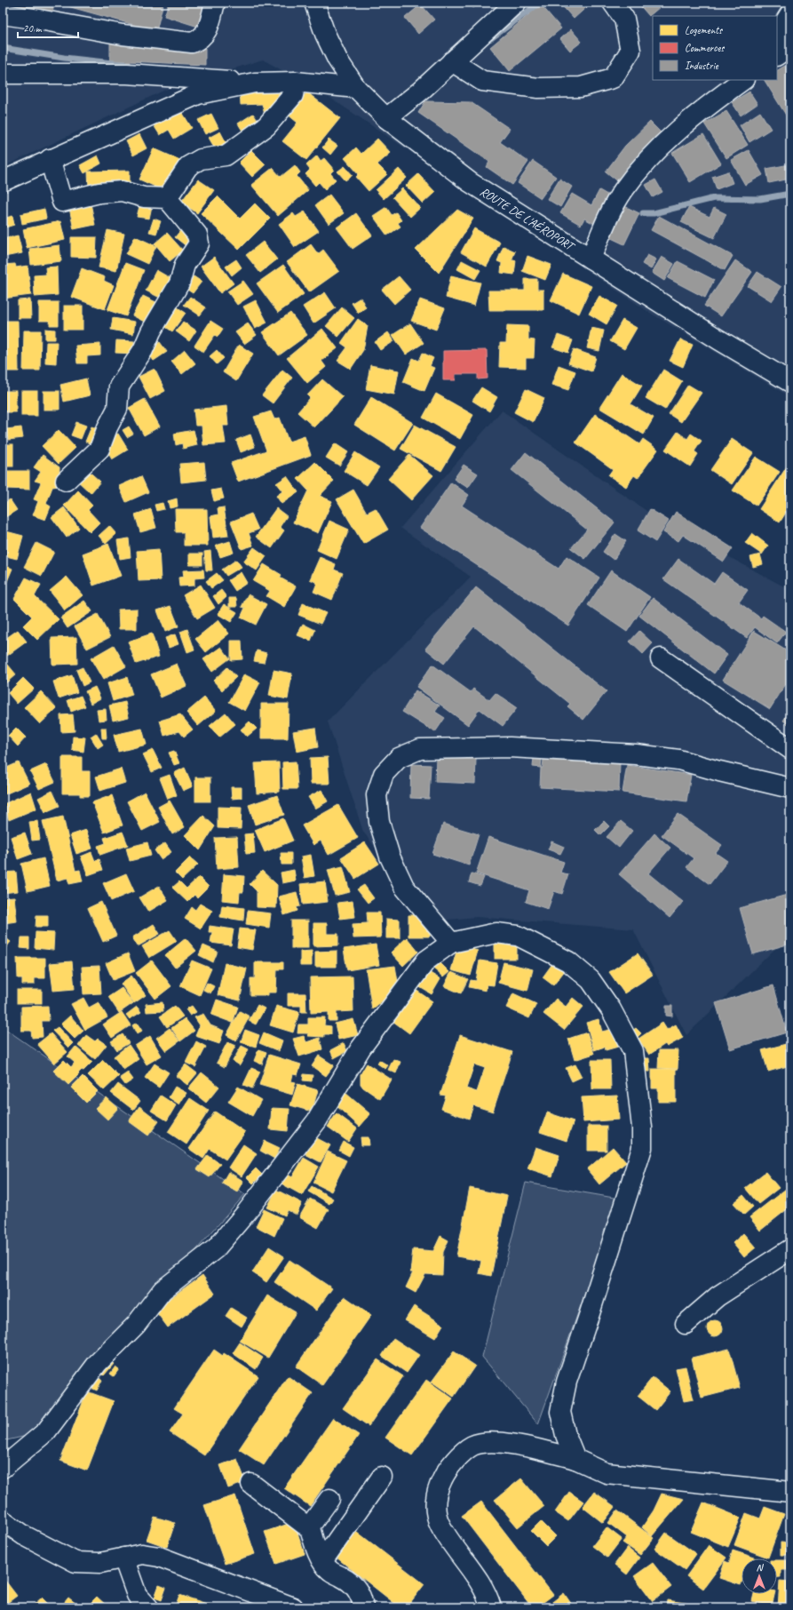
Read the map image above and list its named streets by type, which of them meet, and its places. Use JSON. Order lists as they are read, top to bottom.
{
  "streets": {
    "main road": ["ROUTE DE L'AÉROPORT"]
  },
  "legend": ["Logements", "Commerces", "Industrie"],
  "scale_bar": "20 m",
  "north": "top"
}
